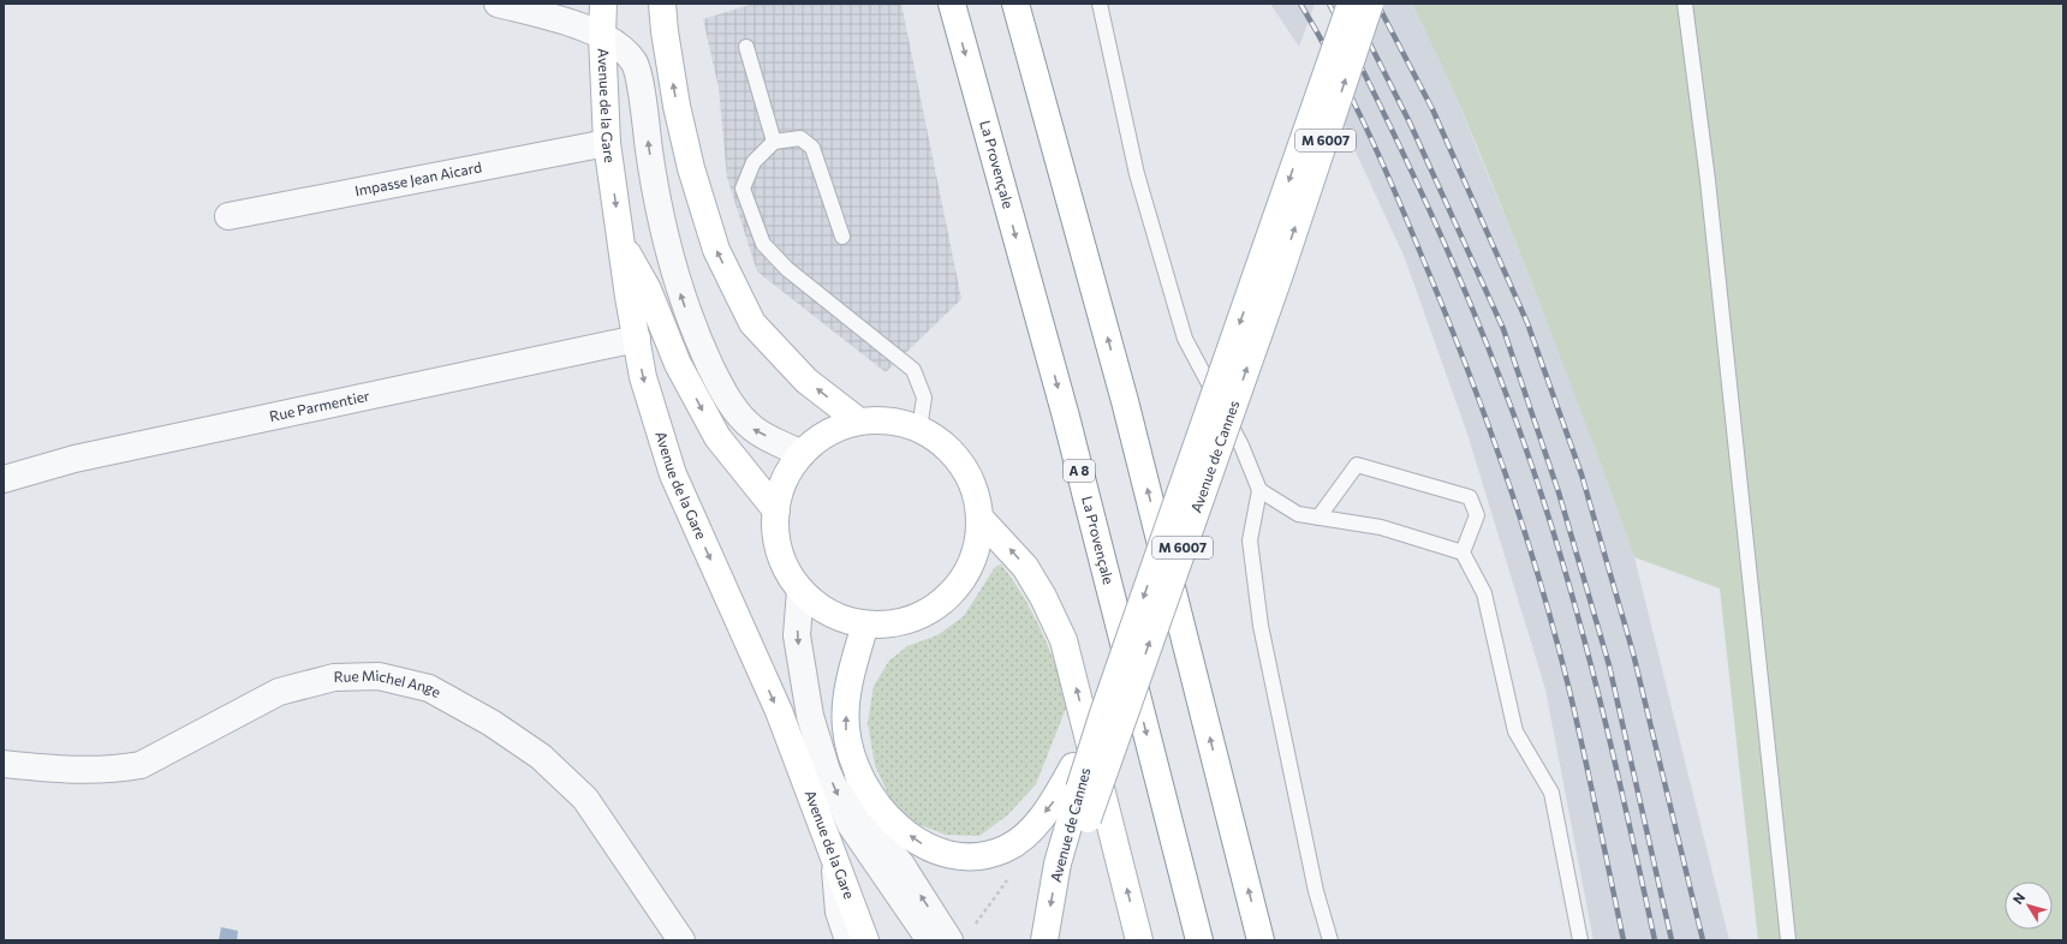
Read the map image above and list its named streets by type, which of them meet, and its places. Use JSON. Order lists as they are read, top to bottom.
{
  "streets": {
    "main road": [
      "Avenue de la Gare",
      "M 6007",
      "La Provençale",
      "Avenue de Cannes",
      "A 8"
    ],
    "street": ["Impasse Jean Aicard", "Rue Parmentier", "Rue Michel Ange"]
  },
  "crossings": [
    ["Avenue de la Gare", "Impasse Jean Aicard"],
    ["Avenue de la Gare", "Rue Parmentier"]
  ],
  "north": "top left"
}
